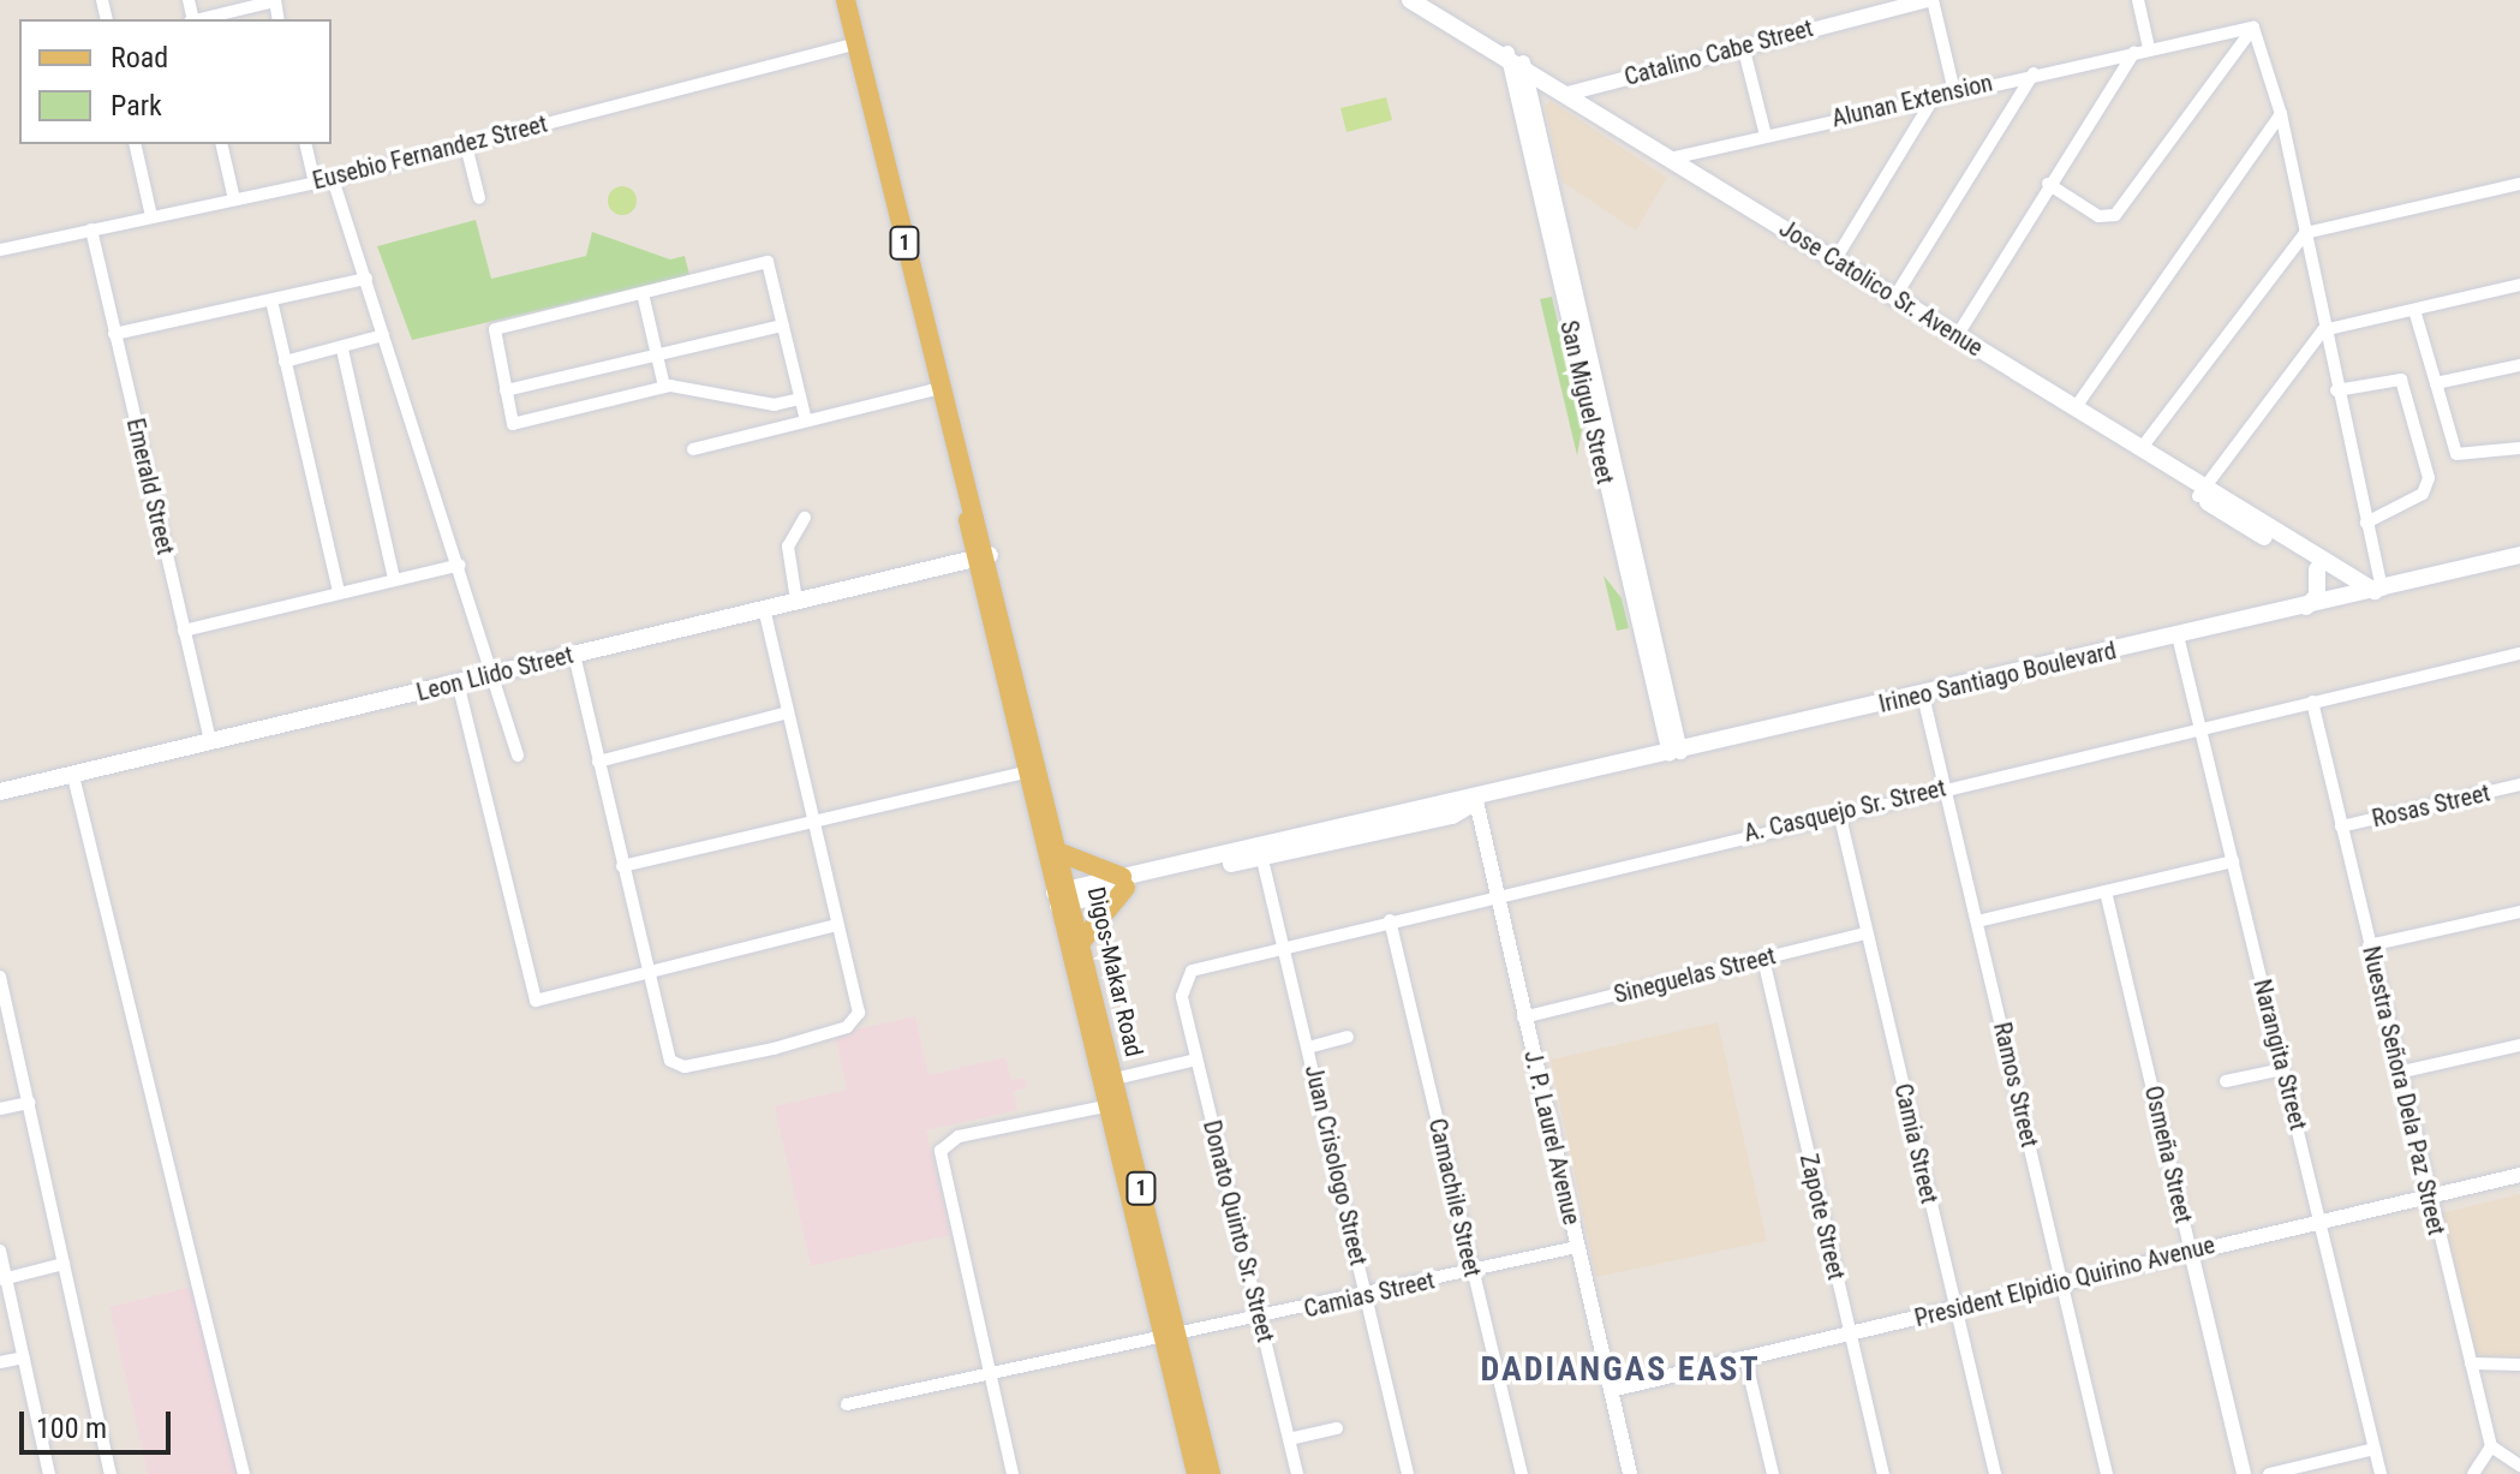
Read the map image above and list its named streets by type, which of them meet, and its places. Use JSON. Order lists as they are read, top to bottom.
{
  "streets": {
    "main road": [
      "1",
      "Jose Catolico Sr. Avenue",
      "Leon Llido Street",
      "Irineo Santiago Boulevard",
      "Digos-Makar Road"
    ],
    "street": [
      "Catalino Cabe Street",
      "Alunan Extension",
      "Eusebio Fernandez Street",
      "San Miguel Street",
      "Emerald Street",
      "Rosas Street",
      "A. Casquejo Sr. Street",
      "Sineguelas Street",
      "Narangita Street",
      "Ramos Street",
      "Nuestra Señora Dela Paz Street",
      "J. P. Laurel Avenue",
      "Camia Street",
      "Osmeña Street",
      "Juan Crisologo Street",
      "Camachile Street",
      "Zapote Street",
      "Donato Quinto Sr. Street",
      "President Elpidio Quirino Avenue",
      "Camias Street"
    ]
  },
  "crossings": [
    ["Catalino Cabe Street", "Jose Catolico Sr. Avenue"],
    ["Alunan Extension", "Jose Catolico Sr. Avenue"],
    ["Eusebio Fernandez Street", "Emerald Street"],
    ["Eusebio Fernandez Street", "Digos-Makar Road"],
    ["Jose Catolico Sr. Avenue", "San Miguel Street"],
    ["Jose Catolico Sr. Avenue", "Irineo Santiago Boulevard"],
    ["San Miguel Street", "Irineo Santiago Boulevard"],
    ["Emerald Street", "Leon Llido Street"],
    ["Leon Llido Street", "Digos-Makar Road"],
    ["Irineo Santiago Boulevard", "Digos-Makar Road"],
    ["Irineo Santiago Boulevard", "Narangita Street"],
    ["Irineo Santiago Boulevard", "Ramos Street"],
    ["Irineo Santiago Boulevard", "J. P. Laurel Avenue"],
    ["Irineo Santiago Boulevard", "Juan Crisologo Street"],
    ["Rosas Street", "Nuestra Señora Dela Paz Street"],
    ["A. Casquejo Sr. Street", "Narangita Street"],
    ["A. Casquejo Sr. Street", "Ramos Street"],
    ["A. Casquejo Sr. Street", "Nuestra Señora Dela Paz Street"],
    ["A. Casquejo Sr. Street", "J. P. Laurel Avenue"],
    ["A. Casquejo Sr. Street", "Camia Street"],
    ["A. Casquejo Sr. Street", "Juan Crisologo Street"],
    ["A. Casquejo Sr. Street", "Camachile Street"],
    ["A. Casquejo Sr. Street", "Donato Quinto Sr. Street"],
    ["Digos-Makar Road", "Camias Street"],
    ["Sineguelas Street", "J. P. Laurel Avenue"],
    ["Sineguelas Street", "Camia Street"],
    ["Sineguelas Street", "Zapote Street"],
    ["Narangita Street", "President Elpidio Quirino Avenue"],
    ["Ramos Street", "President Elpidio Quirino Avenue"],
    ["Nuestra Señora Dela Paz Street", "President Elpidio Quirino Avenue"],
    ["J. P. Laurel Avenue", "President Elpidio Quirino Avenue"],
    ["J. P. Laurel Avenue", "Camias Street"],
    ["Camia Street", "President Elpidio Quirino Avenue"],
    ["Osmeña Street", "President Elpidio Quirino Avenue"],
    ["Juan Crisologo Street", "Camias Street"],
    ["Camachile Street", "Camias Street"],
    ["Zapote Street", "President Elpidio Quirino Avenue"],
    ["Donato Quinto Sr. Street", "Camias Street"]
  ],
  "districts": ["DADIANGAS EAST"],
  "legend": ["Road", "Park"],
  "scale_bar": "100 m"
}
